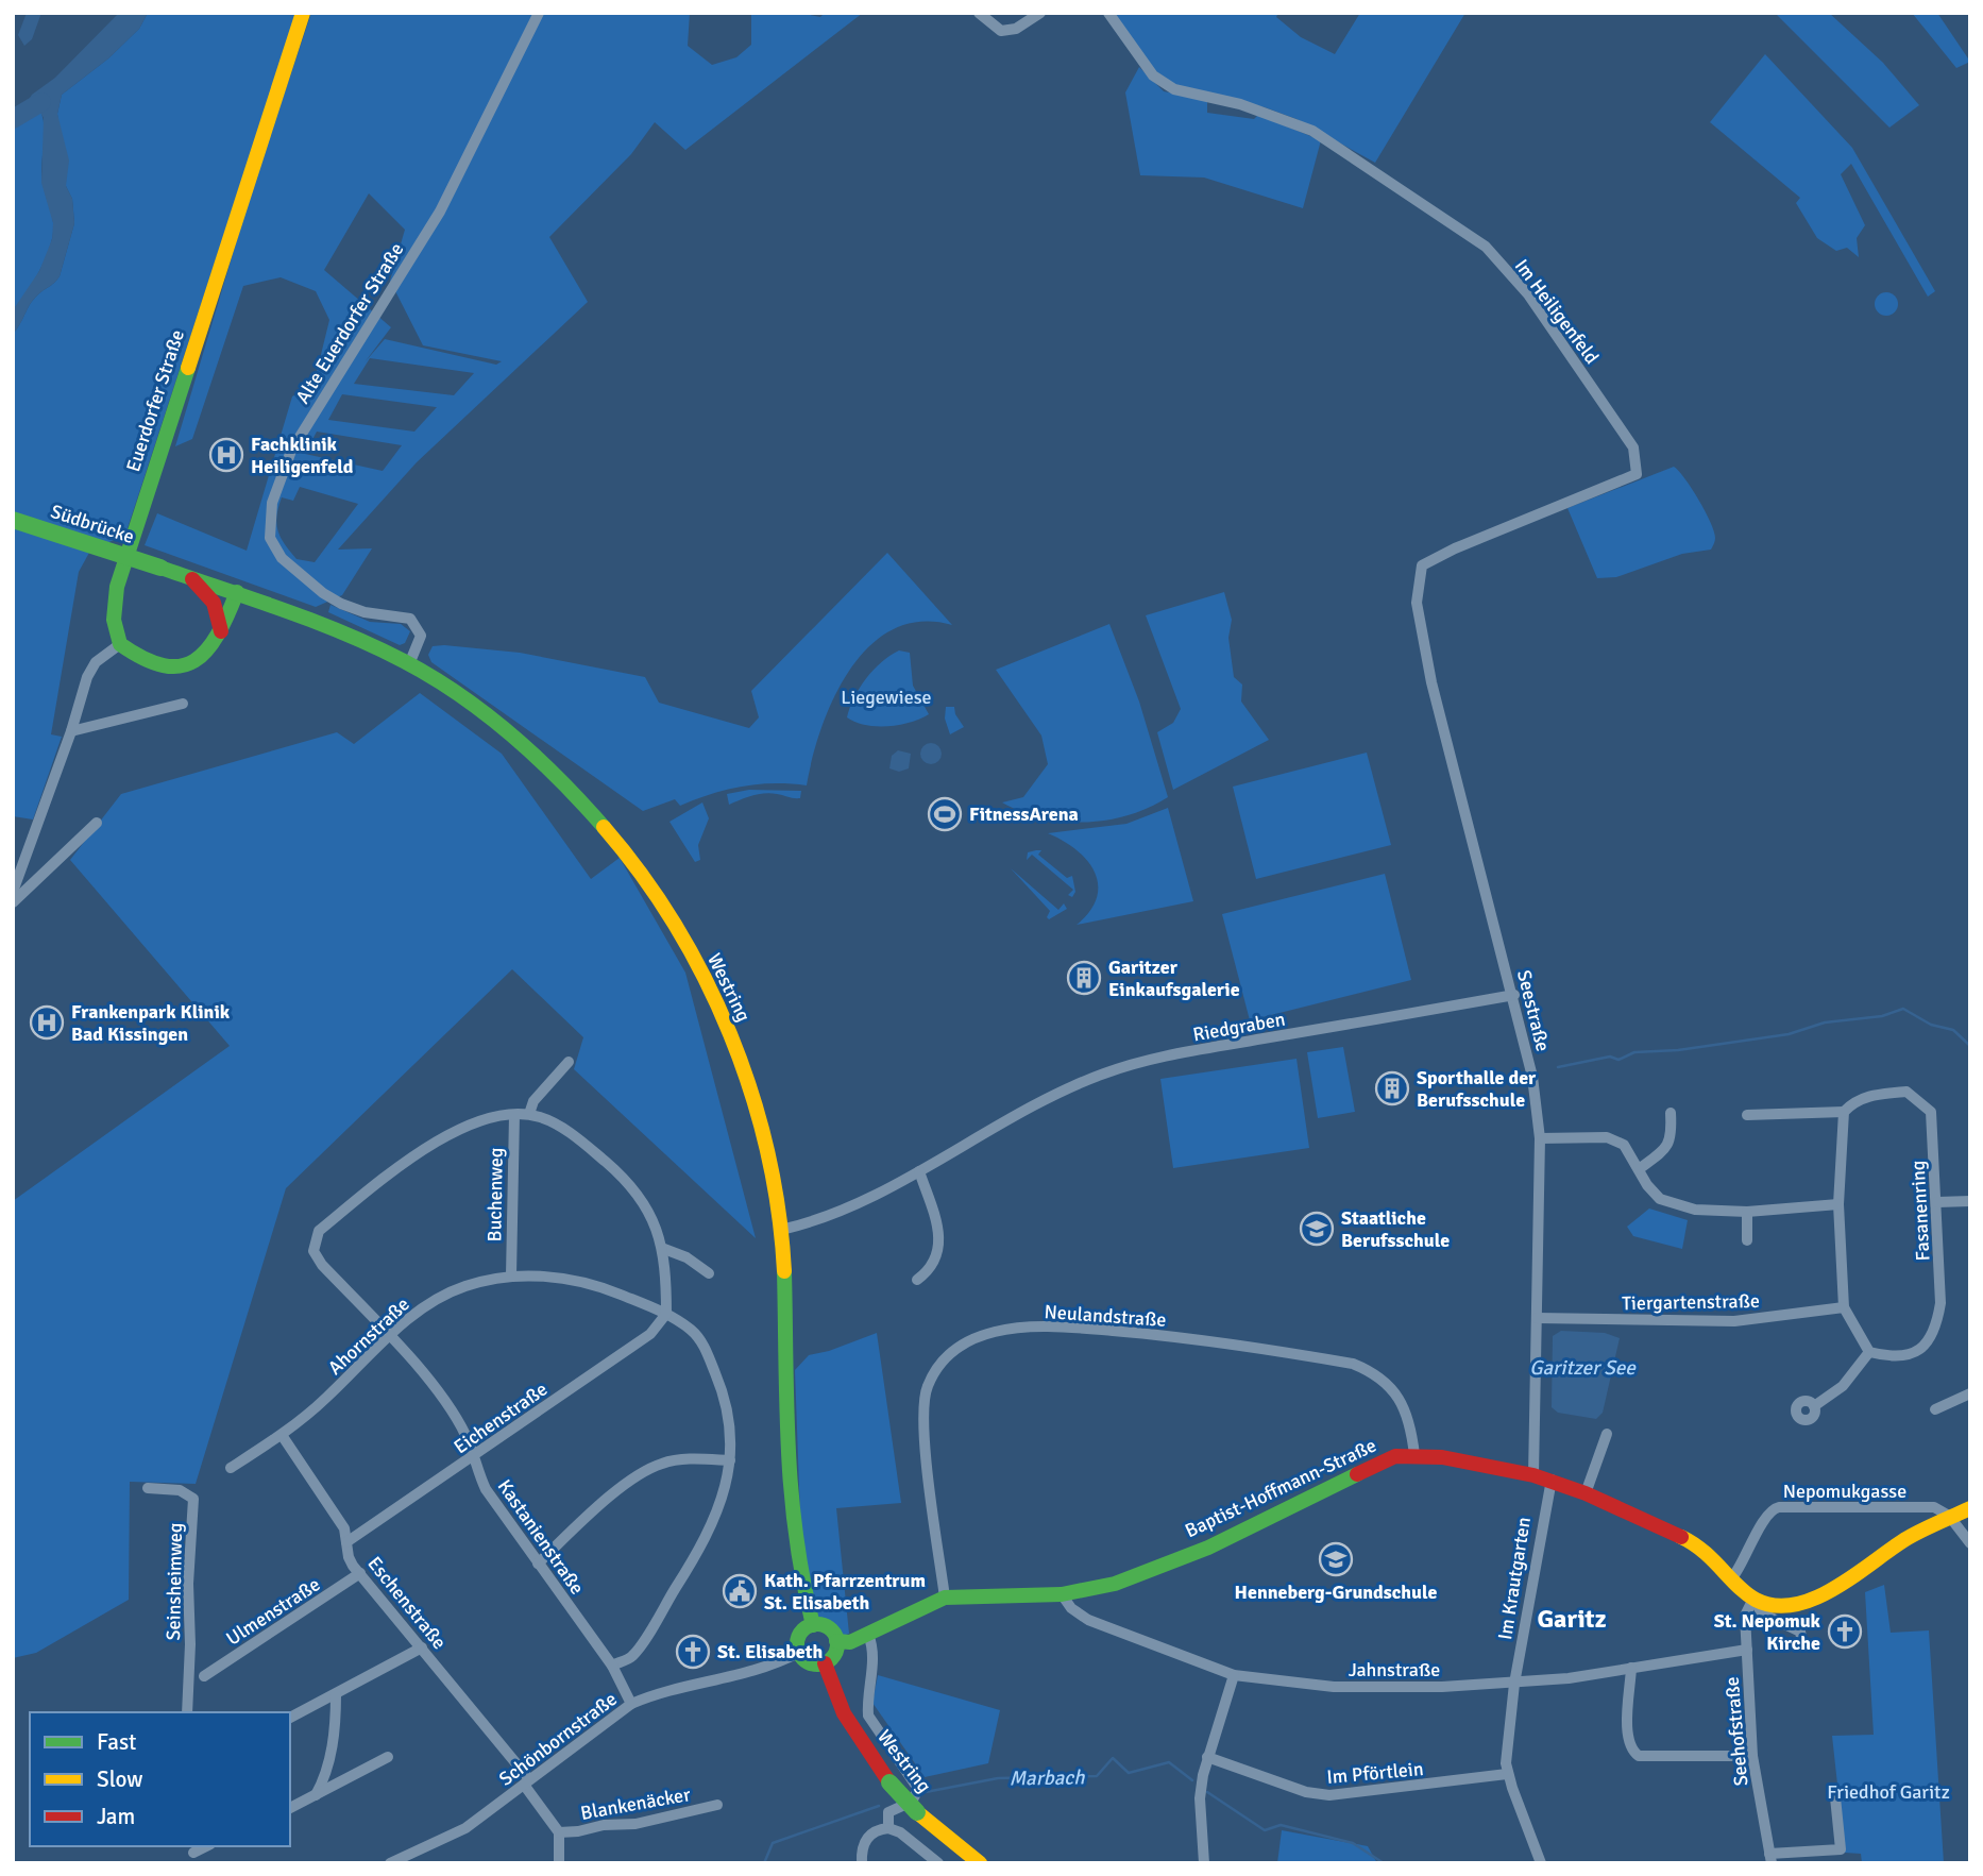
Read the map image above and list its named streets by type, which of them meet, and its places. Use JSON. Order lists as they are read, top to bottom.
{
  "streets": {
    "main road": [
      "Euerdorfer Straße",
      "Südbrücke",
      "Westring",
      "Baptist-Hoffmann-Straße"
    ],
    "street": [
      "Im Heiligenfeld",
      "Alte Euerdorfer Straße",
      "Seestraße",
      "Riedgraben",
      "Buchenweg",
      "Fasanenring",
      "Tiergartenstraße",
      "Neulandstraße",
      "Ahornstraße",
      "Eichenstraße",
      "Nepomukgasse",
      "Kastanienstraße",
      "Im Krautgarten",
      "Seinsheimweg",
      "Eschenstraße",
      "Ulmenstraße",
      "Jahnstraße",
      "Seehofstraße",
      "Schönbornstraße",
      "Im Pförtlein",
      "Blankenäcker"
    ]
  },
  "crossings": [
    ["Im Heiligenfeld", "Seestraße"],
    ["Alte Euerdorfer Straße", "Westring"],
    ["Südbrücke", "Westring"],
    ["Westring", "Riedgraben"],
    ["Westring", "Schönbornstraße"],
    ["Seestraße", "Riedgraben"],
    ["Seestraße", "Tiergartenstraße"],
    ["Seestraße", "Baptist-Hoffmann-Straße"],
    ["Seestraße", "Im Krautgarten"],
    ["Buchenweg", "Ahornstraße"],
    ["Buchenweg", "Kastanienstraße"],
    ["Neulandstraße", "Baptist-Hoffmann-Straße"],
    ["Ahornstraße", "Eichenstraße"],
    ["Ahornstraße", "Kastanienstraße"],
    ["Ahornstraße", "Eschenstraße"],
    ["Eichenstraße", "Kastanienstraße"],
    ["Eichenstraße", "Eschenstraße"],
    ["Baptist-Hoffmann-Straße", "Nepomukgasse"],
    ["Baptist-Hoffmann-Straße", "Im Krautgarten"],
    ["Baptist-Hoffmann-Straße", "Jahnstraße"],
    ["Baptist-Hoffmann-Straße", "Seehofstraße"],
    ["Kastanienstraße", "Schönbornstraße"],
    ["Im Krautgarten", "Jahnstraße"],
    ["Im Krautgarten", "Im Pförtlein"],
    ["Eschenstraße", "Ulmenstraße"],
    ["Eschenstraße", "Schönbornstraße"],
    ["Eschenstraße", "Blankenäcker"],
    ["Jahnstraße", "Seehofstraße"]
  ],
  "districts": ["Garitz"],
  "water": ["Garitzer See", "Marbach"],
  "parks": ["Liegewiese", "Friedhof Garitz"],
  "places": {
    "hospital": ["Fachklinik Heiligenfeld", "Frankenpark Klinik Bad Kissingen"],
    "sports": ["FitnessArena"],
    "building": ["Garitzer Einkaufsgalerie", "Sporthalle der Berufsschule"],
    "school or university": ["Staatliche Berufsschule", "Henneberg-Grundschule"],
    "public building": ["Kath. Pfarrzentrum St. Elisabeth"],
    "church": ["St. Nepomuk Kirche", "St. Elisabeth"]
  },
  "legend": ["Fast", "Slow", "Jam"]
}
